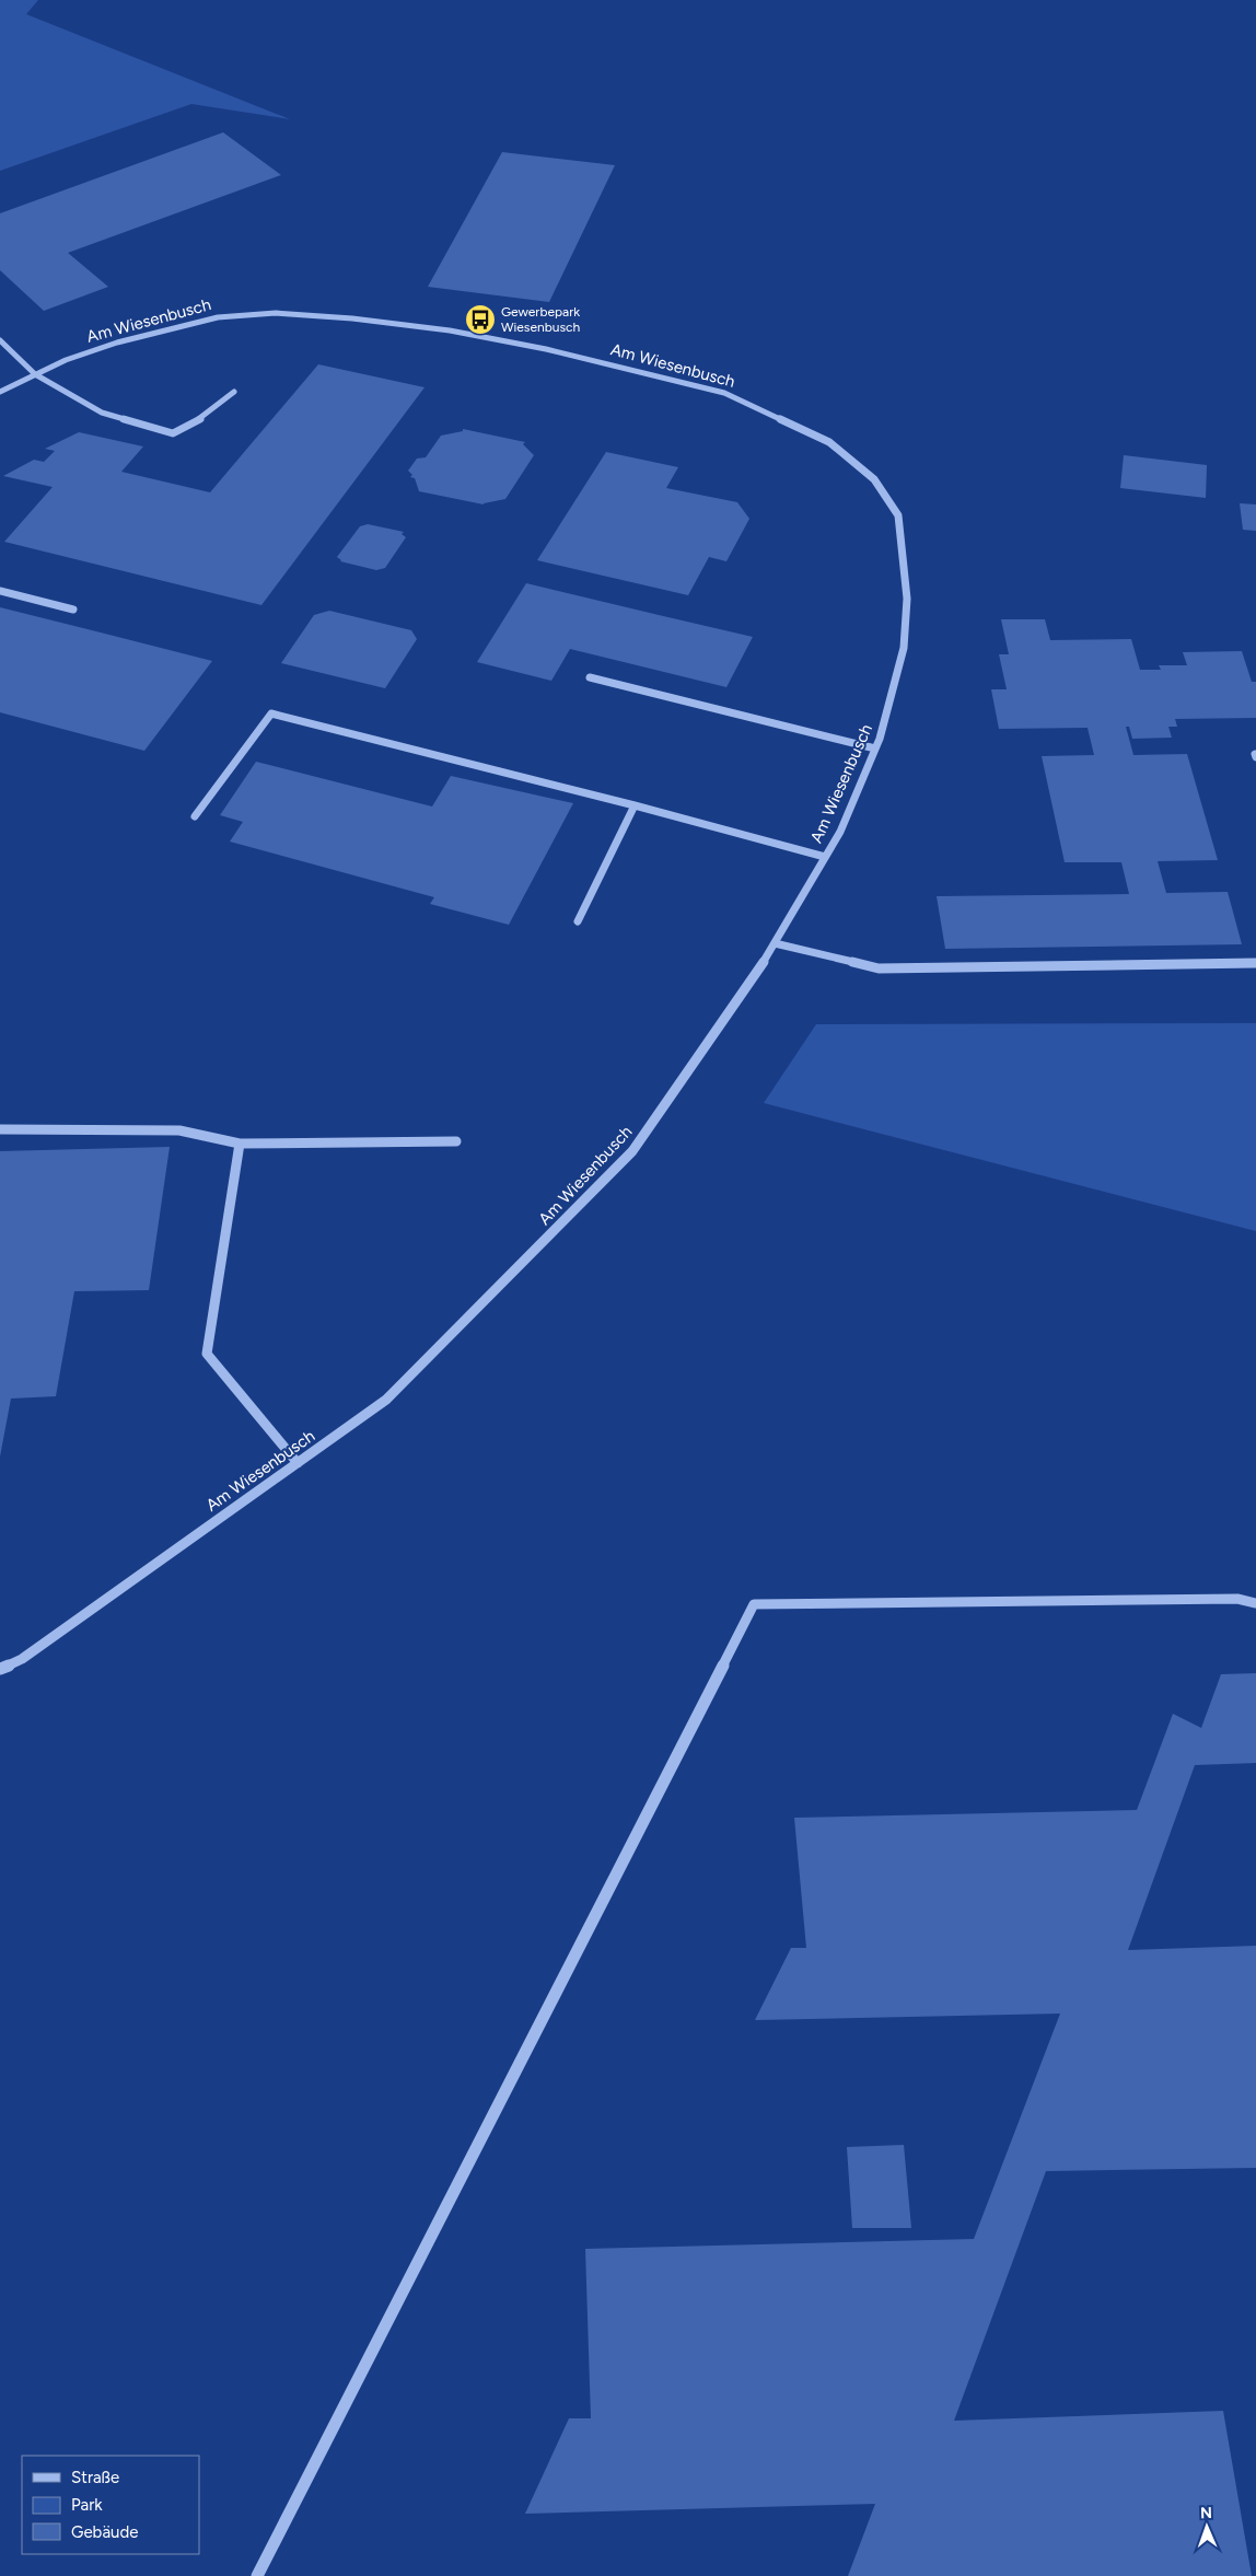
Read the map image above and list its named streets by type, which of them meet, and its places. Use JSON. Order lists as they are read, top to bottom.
{
  "streets": {
    "street": ["Am Wiesenbusch"]
  },
  "places": {
    "bus stop": ["Gewerbepark Wiesenbusch"]
  },
  "legend": ["Straße", "Park", "Gebäude"],
  "north": "top"
}
